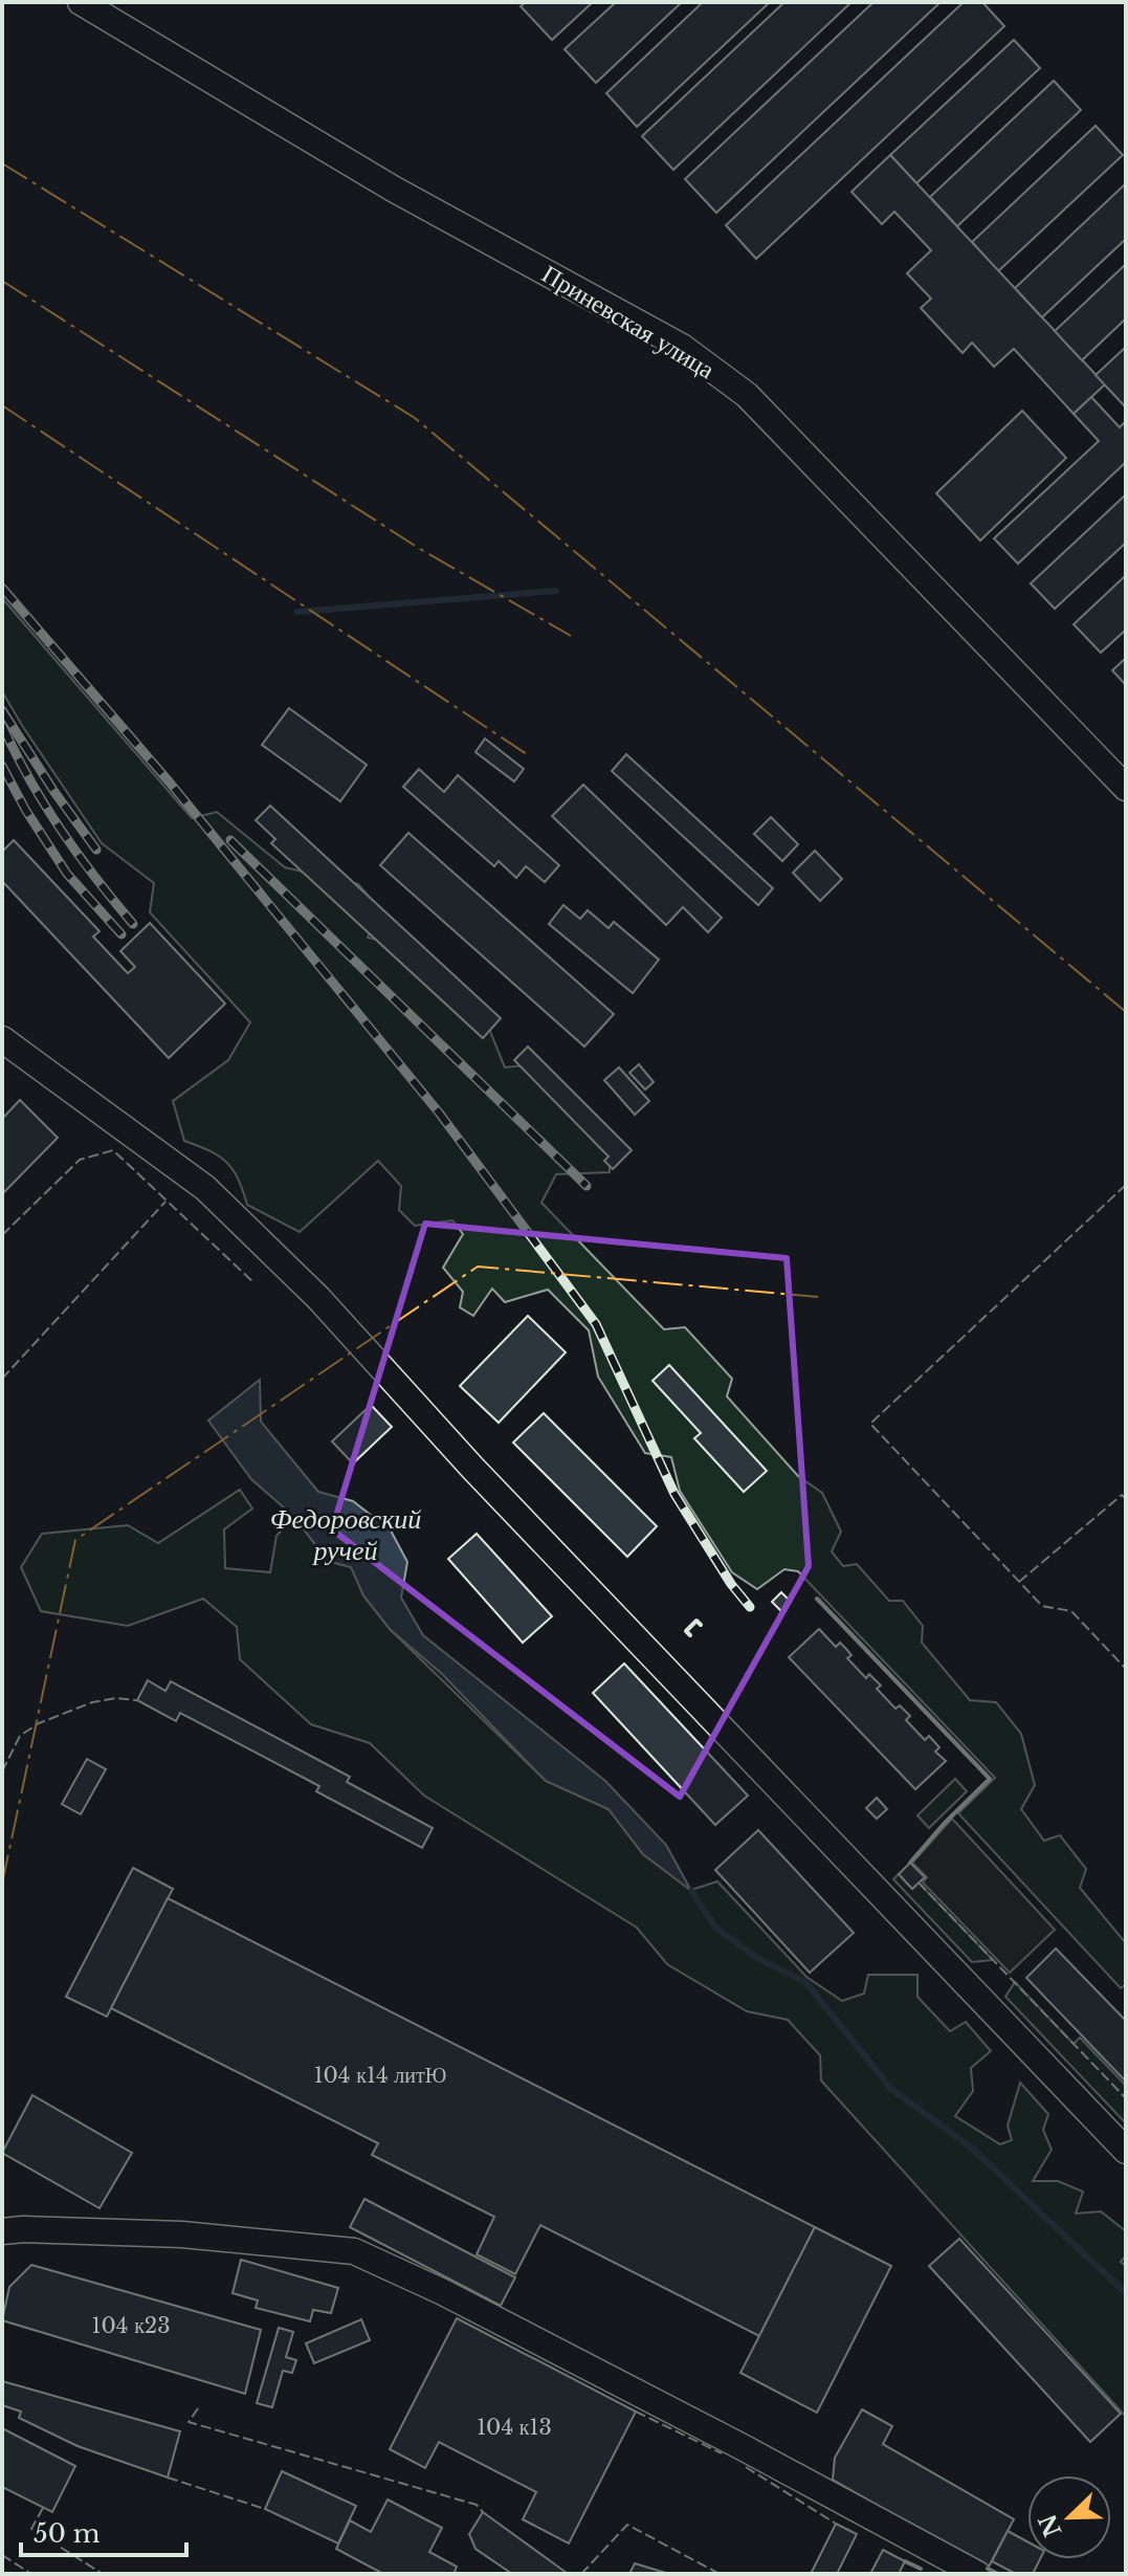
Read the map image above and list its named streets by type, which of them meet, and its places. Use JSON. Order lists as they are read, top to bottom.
{
  "streets": {
    "street": ["Приневская улица"]
  },
  "water": ["Федоровский ручей"],
  "house_numbers": ["104 к14 литЮ", "104 к23", "104 к13"],
  "scale_bar": "50 m",
  "north": "bottom left"
}
